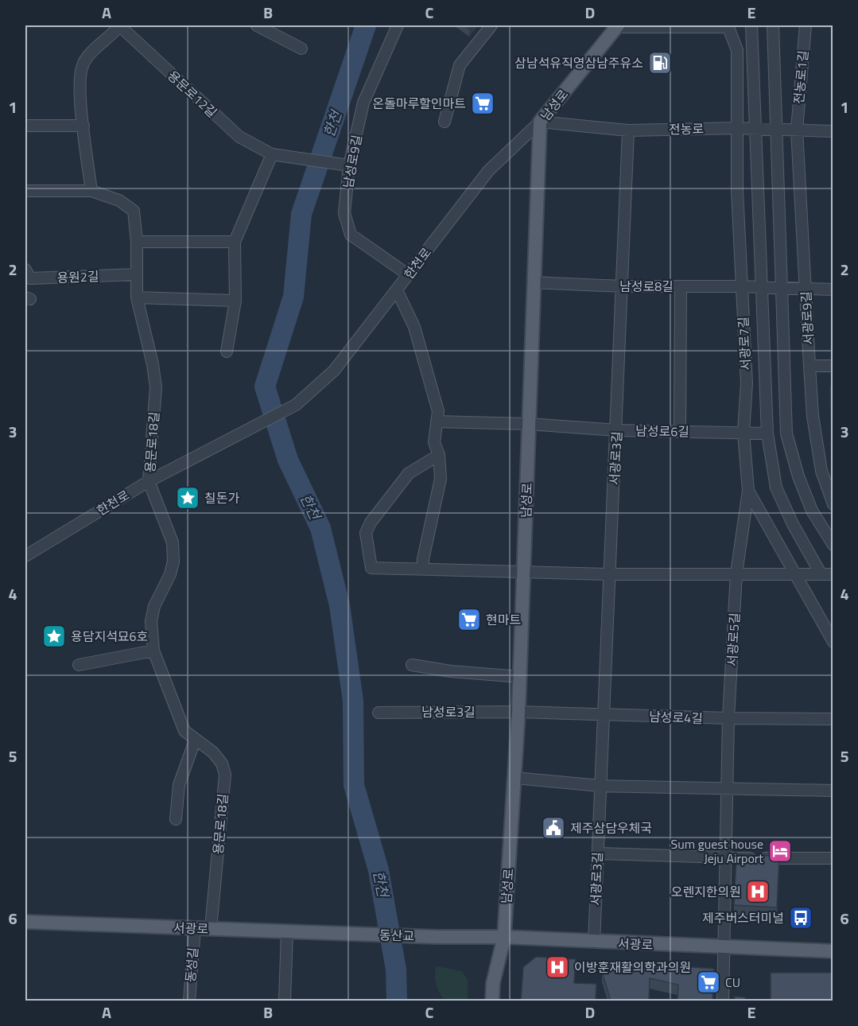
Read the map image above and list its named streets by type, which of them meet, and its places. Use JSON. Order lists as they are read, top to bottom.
{
  "streets": {
    "main road": ["남성로", "서광로", "동산교"],
    "street": [
      "전농로1길",
      "용문로12길",
      "전농로",
      "남성로9길",
      "한천로",
      "용원2길",
      "남성로8길",
      "서광로9길",
      "서광로7길",
      "남성로6길",
      "용문로18길",
      "서광로3길",
      "서광로5길",
      "남성로3길",
      "남성로4길",
      "동성길"
    ]
  },
  "crossings": [
    ["전농로1길", "전농로"],
    ["전농로1길", "서광로9길"],
    ["남성로", "전농로"],
    ["남성로", "한천로"],
    ["남성로", "남성로8길"],
    ["남성로", "남성로6길"],
    ["남성로", "남성로3길"],
    ["남성로", "남성로4길"],
    ["남성로", "서광로"],
    ["전농로", "한천로"],
    ["전농로", "서광로9길"],
    ["전농로", "서광로7길"],
    ["전농로", "서광로3길"],
    ["남성로9길", "한천로"],
    ["한천로", "용문로18길"],
    ["용원2길", "용문로18길"],
    ["남성로8길", "서광로9길"],
    ["남성로8길", "서광로7길"],
    ["남성로8길", "서광로3길"],
    ["서광로7길", "남성로6길"],
    ["서광로7길", "서광로5길"],
    ["남성로6길", "서광로3길"],
    ["용문로18길", "서광로"],
    ["서광로3길", "남성로4길"],
    ["서광로3길", "서광로"],
    ["서광로5길", "남성로4길"],
    ["서광로5길", "서광로"],
    ["남성로3길", "남성로4길"],
    ["서광로", "동산교"],
    ["서광로", "동성길"]
  ],
  "water": ["한천"],
  "places": {
    "fuel station": ["삼남석유직영삼남주유소"],
    "supermarket": ["온돌마루할인마트", "현마트", "CU"],
    "place": ["칠돈가", "용담지석묘6호"],
    "public building": ["제주삼담우체국"],
    "hotel": ["Sum guest house Jeju Airport"],
    "hospital": ["오렌지한의원", "이방훈재활의학과의원"],
    "bus stop": ["제주버스터미널"]
  },
  "grid": {
    "columns": [
      "A",
      "B",
      "C",
      "D",
      "E"
    ],
    "rows": [
      "1",
      "2",
      "3",
      "4",
      "5",
      "6"
    ]
  }
}
